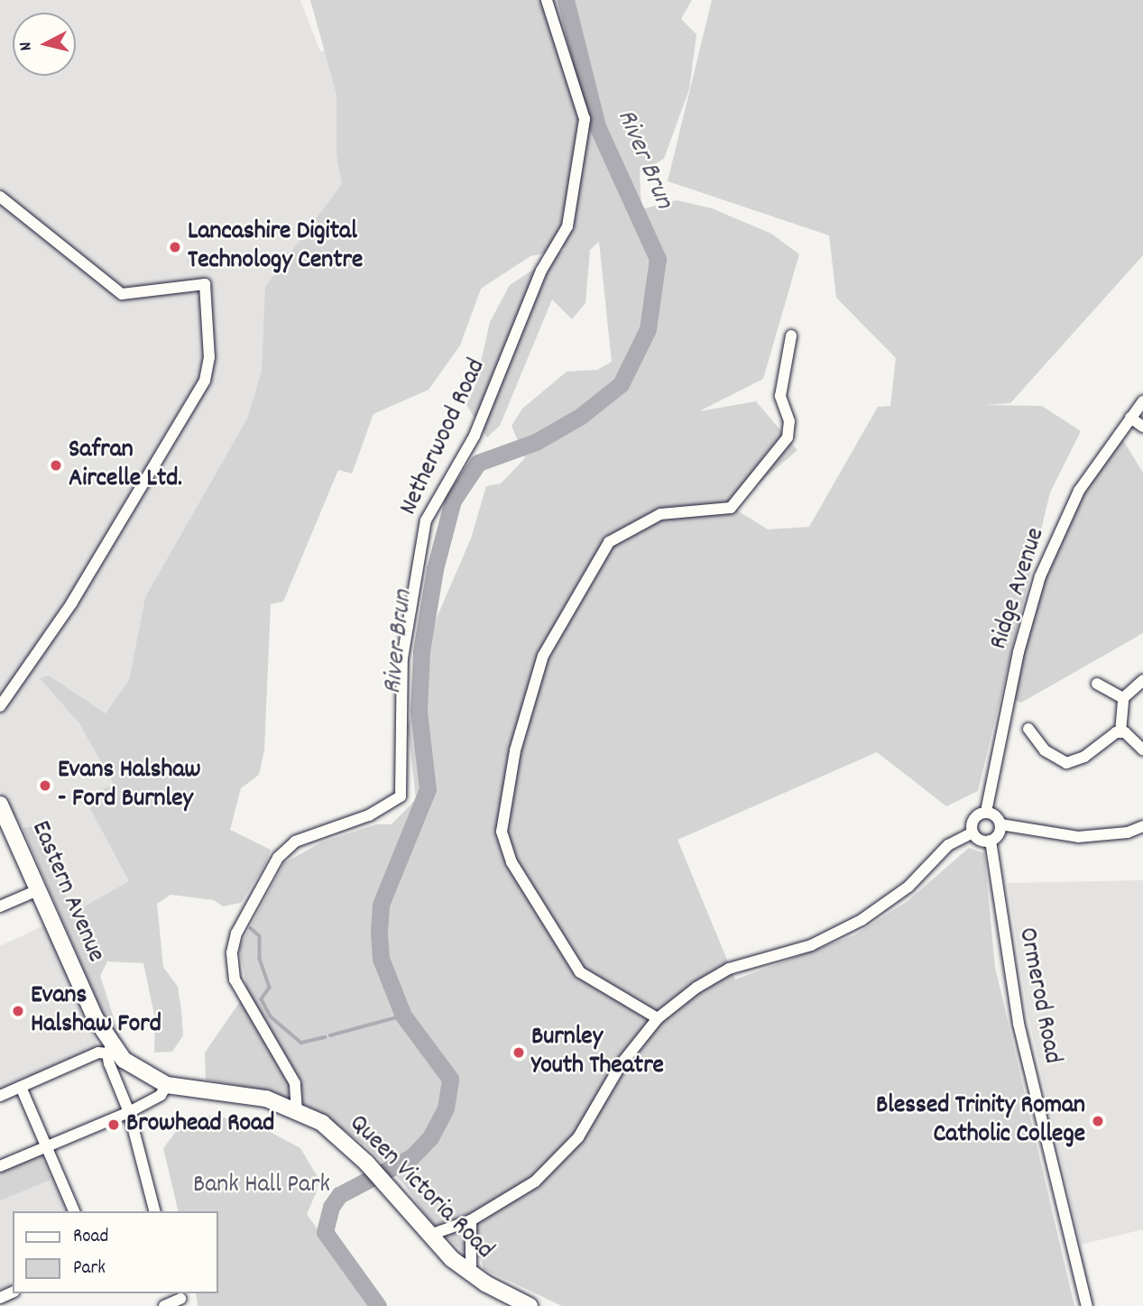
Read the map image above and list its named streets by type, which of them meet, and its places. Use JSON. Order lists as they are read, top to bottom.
{
  "streets": {
    "highway": ["Eastern Avenue", "Queen Victoria Road"],
    "street": ["Netherwood Road", "Ridge Avenue", "Ormerod Road"]
  },
  "crossings": [
    ["Netherwood Road", "Queen Victoria Road"],
    ["Ridge Avenue", "Ormerod Road"],
    ["Eastern Avenue", "Queen Victoria Road"]
  ],
  "water": ["River Brun"],
  "parks": ["Bank Hall Park"],
  "places": [
    "Lancashire Digital Technology Centre",
    "Safran Aircelle Ltd.",
    "Evans Halshaw - Ford Burnley",
    "Evans Halshaw Ford",
    "Burnley Youth Theatre",
    "Blessed Trinity Roman Catholic College",
    "Browhead Road"
  ],
  "legend": ["Road", "Park"],
  "north": "left"
}
